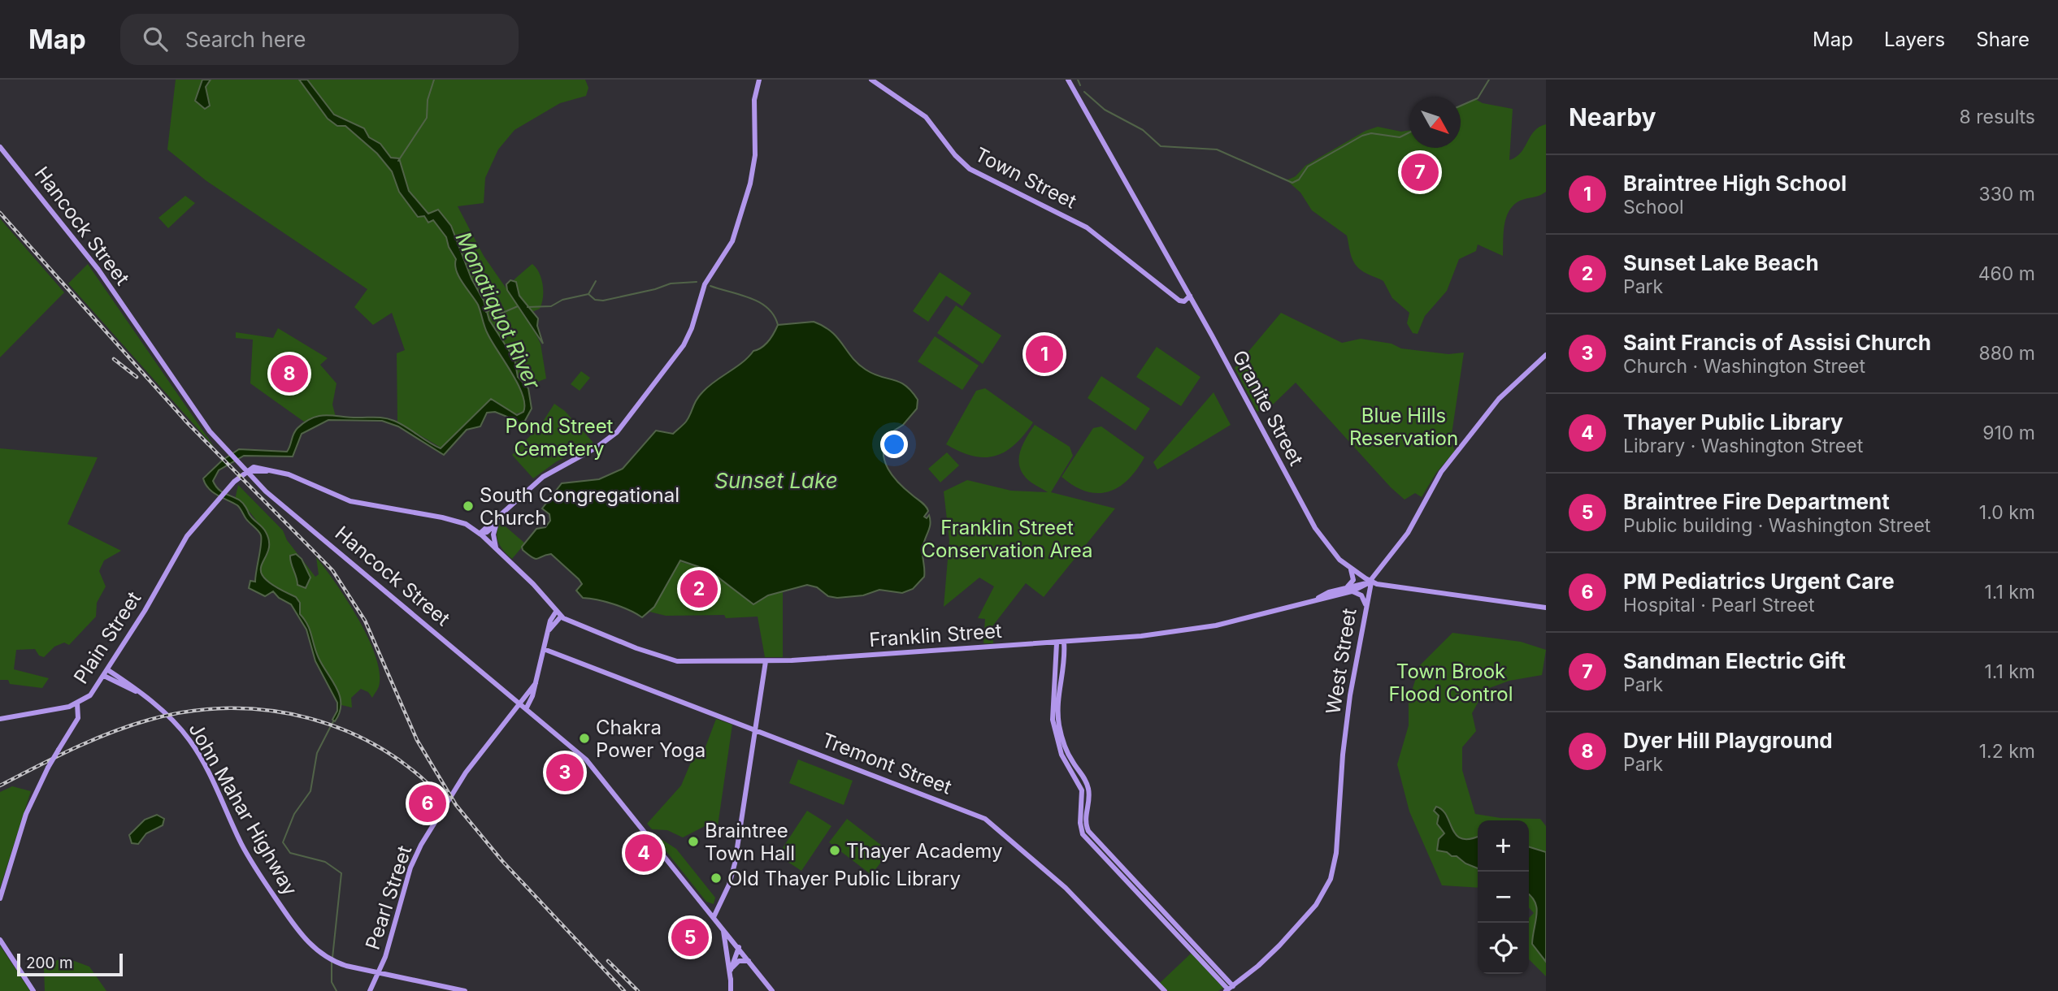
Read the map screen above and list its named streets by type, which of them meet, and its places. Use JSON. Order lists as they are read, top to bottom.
{
  "streets": {
    "main road": [
      "Town Street",
      "Hancock Street",
      "Granite Street",
      "Franklin Street",
      "Plain Street",
      "West Street",
      "Tremont Street",
      "John Mahar Highway",
      "Pearl Street"
    ]
  },
  "crossings": [
    ["Town Street", "Granite Street"],
    ["Hancock Street", "Franklin Street"],
    ["Hancock Street", "Plain Street"],
    ["Hancock Street", "Pearl Street"],
    ["Granite Street", "Franklin Street"],
    ["Granite Street", "West Street"],
    ["Franklin Street", "Plain Street"],
    ["Franklin Street", "West Street"],
    ["Plain Street", "John Mahar Highway"],
    ["John Mahar Highway", "Pearl Street"]
  ],
  "water": ["Monatiquot River", "Sunset Lake"],
  "parks": [
    "Blue Hills Reservation",
    "Pond Street Cemetery",
    "Franklin Street Conservation Area",
    "Town Brook Flood Control"
  ],
  "places": [
    "South Congregational Church",
    "Chakra Power Yoga",
    "Braintree Town Hall",
    "Thayer Academy",
    "Old Thayer Public Library"
  ],
  "scale_bar": "200 m",
  "north": "bottom right",
  "page": {
    "header": "Map",
    "search": "Search here",
    "nav": ["Map", "Layers", "Share"],
    "heading": ["Nearby", "8 results"],
    "pins": [
      "7",
      "1",
      "8",
      "2",
      "3",
      "6",
      "4",
      "5"
    ],
    "list": [
      {
        "mark": "1",
        "name": "Braintree High School",
        "note": "School",
        "value": "330 m"
      },
      {
        "mark": "2",
        "name": "Sunset Lake Beach",
        "note": "Park",
        "value": "460 m"
      },
      {
        "mark": "3",
        "name": "Saint Francis of Assisi Church",
        "note": "Church · Washington Street",
        "value": "880 m"
      },
      {
        "mark": "4",
        "name": "Thayer Public Library",
        "note": "Library · Washington Street",
        "value": "910 m"
      },
      {
        "mark": "5",
        "name": "Braintree Fire Department",
        "note": "Public building · Washington Street",
        "value": "1.0 km"
      },
      {
        "mark": "6",
        "name": "PM Pediatrics Urgent Care",
        "note": "Hospital · Pearl Street",
        "value": "1.1 km"
      },
      {
        "mark": "7",
        "name": "Sandman Electric Gift",
        "note": "Park",
        "value": "1.1 km"
      },
      {
        "mark": "8",
        "name": "Dyer Hill Playground",
        "note": "Park",
        "value": "1.2 km"
      }
    ],
    "map_buttons": ["+", "−"],
    "scale": "200 m"
  }
}
